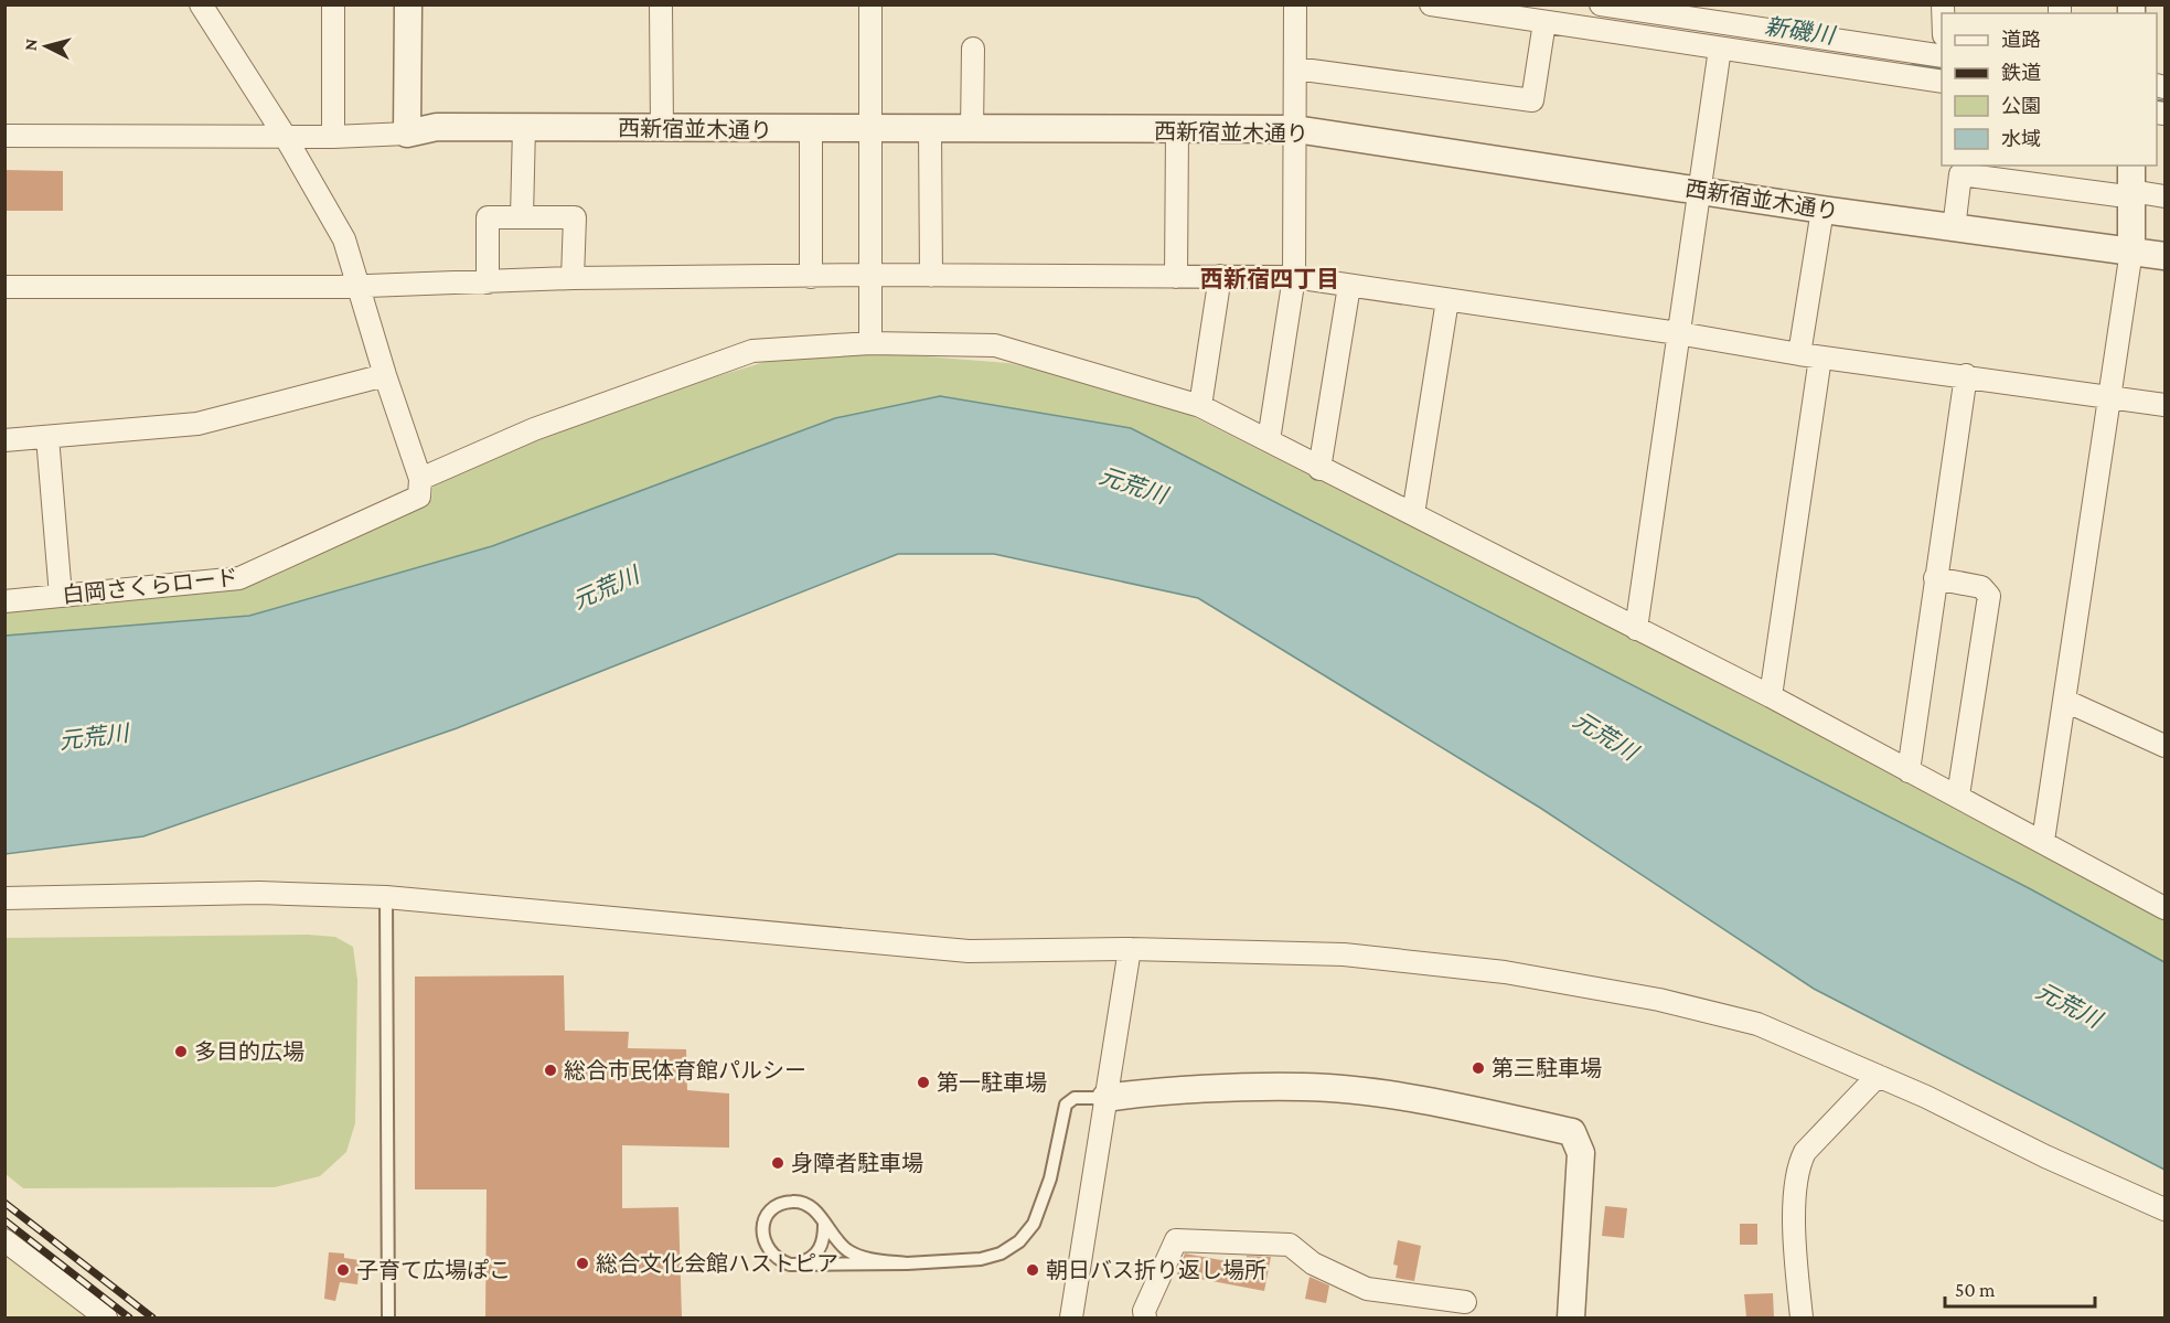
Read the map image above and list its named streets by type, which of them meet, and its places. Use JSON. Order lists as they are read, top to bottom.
{
  "streets": {
    "street": ["西新宿並木通り", "白岡さくらロード"]
  },
  "districts": ["西新宿四丁目"],
  "water": ["新磯川", "元荒川"],
  "places": [
    "多目的広場",
    "第三駐車場",
    "総合市民体育館パルシー",
    "第一駐車場",
    "身障者駐車場",
    "総合文化会館ハストピア",
    "子育て広場ぽこ",
    "朝日バス折り返し場所"
  ],
  "legend": [
    "道路",
    "鉄道",
    "公園",
    "水域"
  ],
  "scale_bar": "50 m",
  "north": "left"
}
